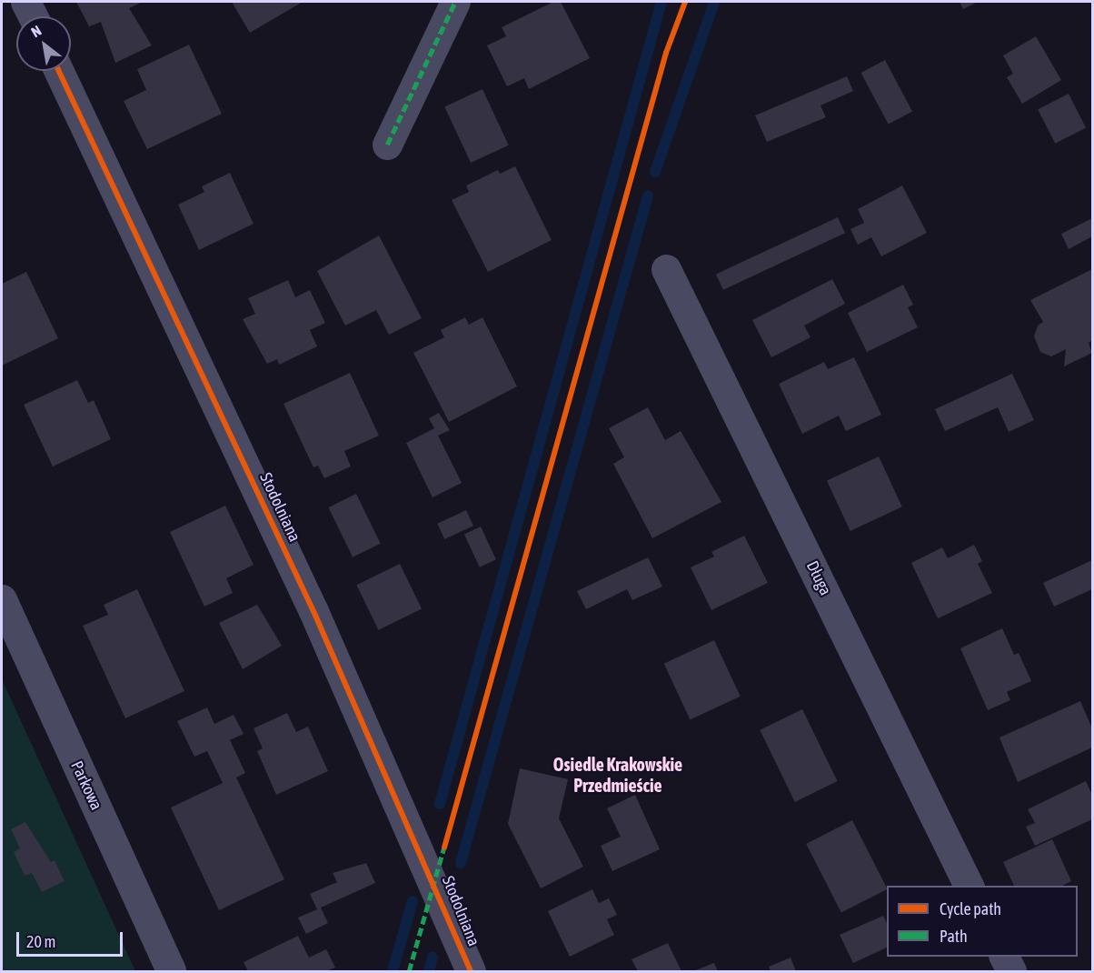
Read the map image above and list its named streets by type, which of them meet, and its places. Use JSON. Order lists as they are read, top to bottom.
{
  "streets": {
    "street": ["Stodolniana", "Długa", "Parkowa"]
  },
  "districts": ["Osiedle Krakowskie Przedmieście"],
  "legend": ["Cycle path", "Path"],
  "scale_bar": "20 m",
  "north": "top left"
}
